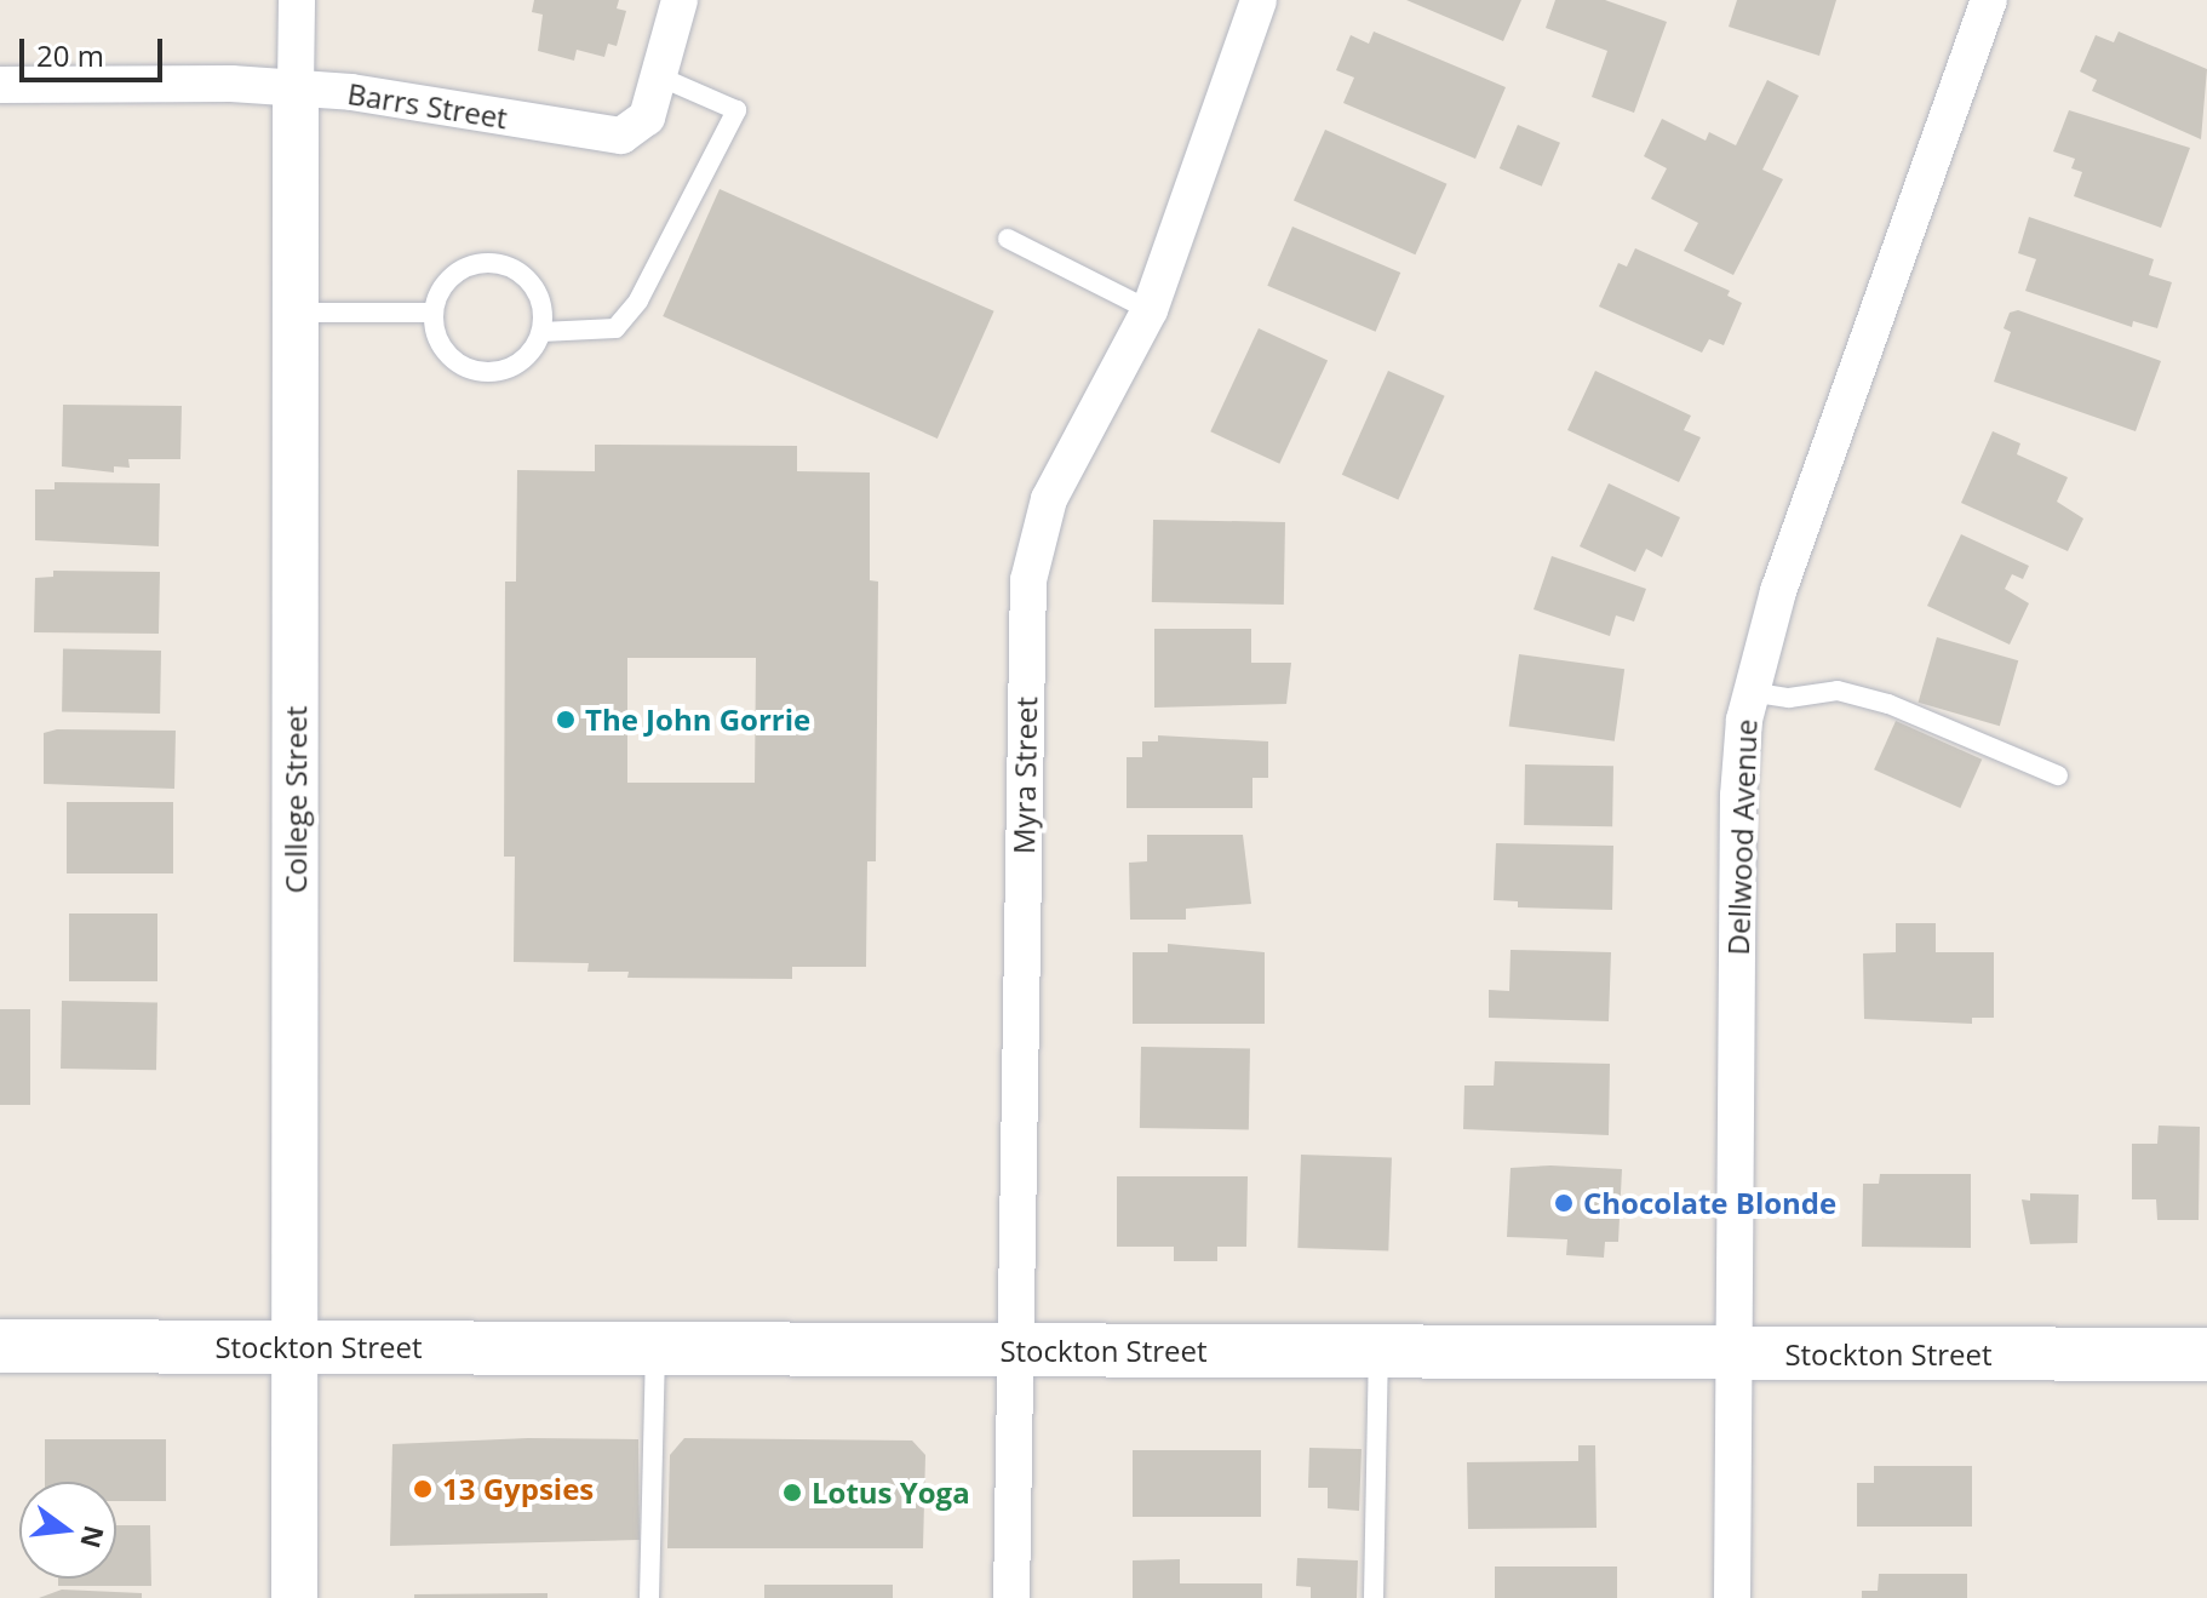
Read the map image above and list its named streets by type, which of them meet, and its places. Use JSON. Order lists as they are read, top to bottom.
{
  "streets": {
    "main road": ["Stockton Street"],
    "street": [
      "Barrs Street",
      "Myra Street",
      "College Street",
      "Dellwood Avenue"
    ]
  },
  "crossings": [
    ["Barrs Street", "College Street"],
    ["Myra Street", "Stockton Street"],
    ["College Street", "Stockton Street"],
    ["Dellwood Avenue", "Stockton Street"]
  ],
  "places": [
    "The John Gorrie",
    "Chocolate Blonde",
    "13 Gypsies",
    "Lotus Yoga"
  ],
  "scale_bar": "20 m",
  "north": "right"
}
